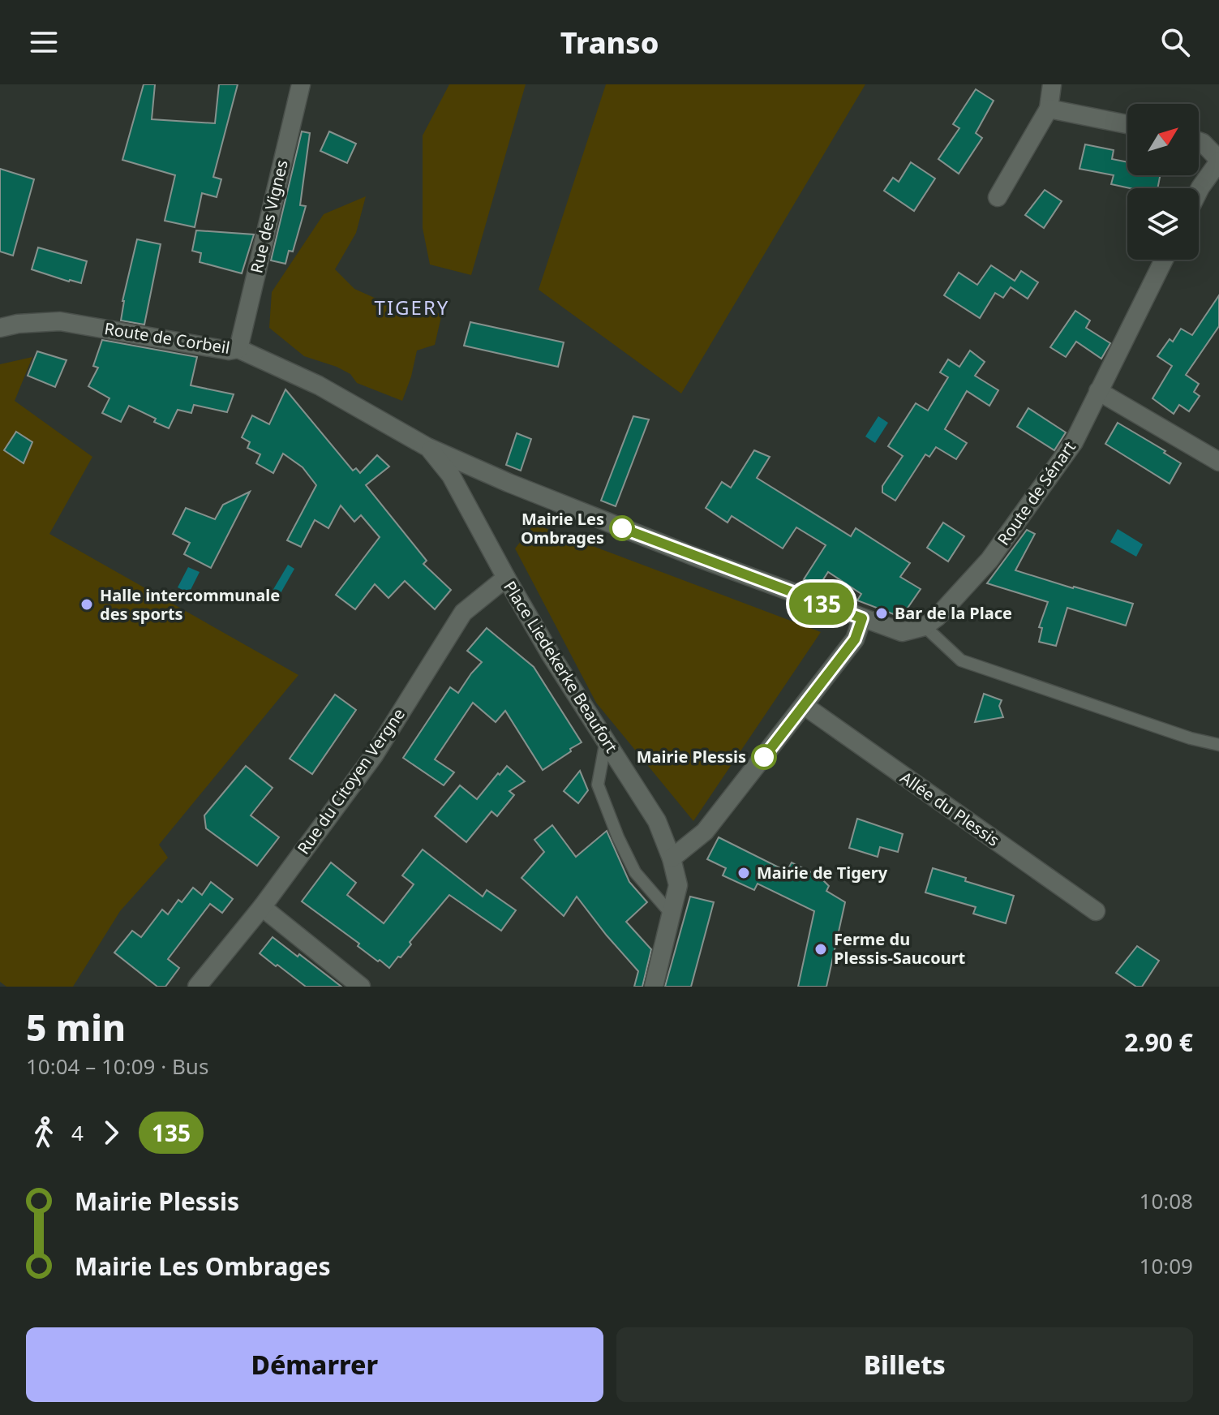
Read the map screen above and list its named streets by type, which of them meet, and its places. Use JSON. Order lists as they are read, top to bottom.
{
  "streets": {
    "street": [
      "Rue des Vignes",
      "Route de Corbeil",
      "Route de Sénart",
      "Place Liedekerke Beaufort",
      "Rue du Citoyen Vergne",
      "Allée du Plessis"
    ]
  },
  "crossings": [
    ["Rue des Vignes", "Route de Corbeil"],
    ["Route de Corbeil", "Place Liedekerke Beaufort"],
    ["Place Liedekerke Beaufort", "Rue du Citoyen Vergne"]
  ],
  "districts": ["TIGERY"],
  "places": [
    "Mairie Les Ombrages",
    "Halle intercommunale des sports",
    "Bar de la Place",
    "Mairie Plessis",
    "Mairie de Tigery",
    "Ferme du Plessis-Saucourt"
  ],
  "lines": ["bus line 135"],
  "north": "top right",
  "page": {
    "header": "Transo",
    "on_map": "135",
    "heading": ["5 min", "10:04 – 10:09 · Bus", "2.90 €"],
    "legs": ["4", "135"],
    "list": [
      {
        "name": "Mairie Plessis",
        "value": "10:08"
      },
      {
        "name": "Mairie Les Ombrages",
        "value": "10:09"
      }
    ],
    "buttons": ["Démarrer", "Billets"]
  }
}
